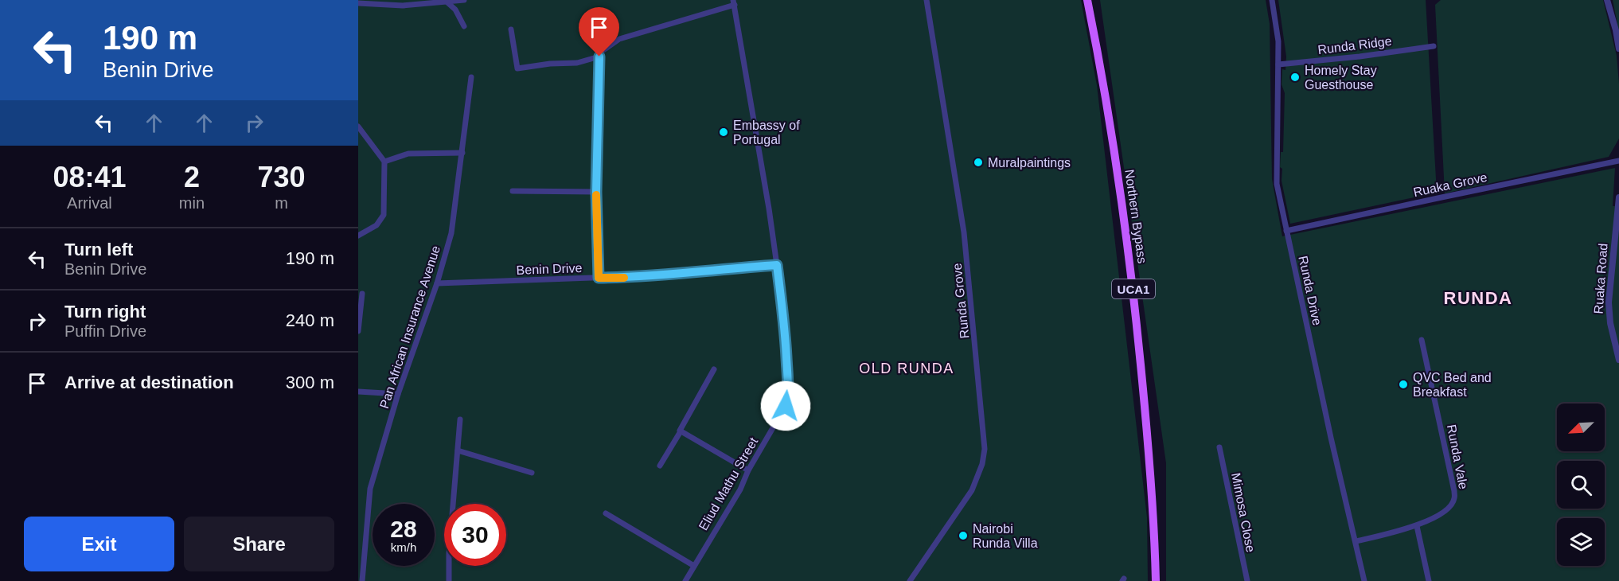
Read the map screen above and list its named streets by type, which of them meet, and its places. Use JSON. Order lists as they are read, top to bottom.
{
  "streets": {
    "main road": ["Northern Bypass", "UCA1"],
    "street": [
      "Runda Ridge",
      "Ruaka Grove",
      "Benin Drive",
      "Ruaka Road",
      "Runda Drive",
      "Runda Grove",
      "Pan African Insurance Avenue",
      "Runda Vale",
      "Eliud Mathu Street",
      "Mimosa Close"
    ]
  },
  "crossings": [
    ["Runda Ridge", "Runda Drive"],
    ["Ruaka Grove", "Runda Drive"],
    ["Benin Drive", "Pan African Insurance Avenue"],
    ["Benin Drive", "Eliud Mathu Street"],
    ["Runda Drive", "Runda Vale"]
  ],
  "districts": ["RUNDA", "OLD RUNDA"],
  "places": [
    "Homely Stay Guesthouse",
    "Embassy of Portugal",
    "Muralpaintings",
    "QVC Bed and Breakfast",
    "Nairobi Runda Villa"
  ],
  "north": "bottom left",
  "page": {
    "turn": ["190 m", "Benin Drive"],
    "eta": [
      "08:41",
      "Arrival",
      "2",
      "min",
      "730",
      "m"
    ],
    "list": [
      {
        "name": "Turn left",
        "note": "Benin Drive",
        "value": "190 m"
      },
      {
        "name": "Turn right",
        "note": "Puffin Drive",
        "value": "240 m"
      },
      {
        "name": "Arrive at destination",
        "value": "300 m"
      }
    ],
    "speed": "28 km/h",
    "limit": "30",
    "buttons": ["Exit", "Share"]
  }
}
